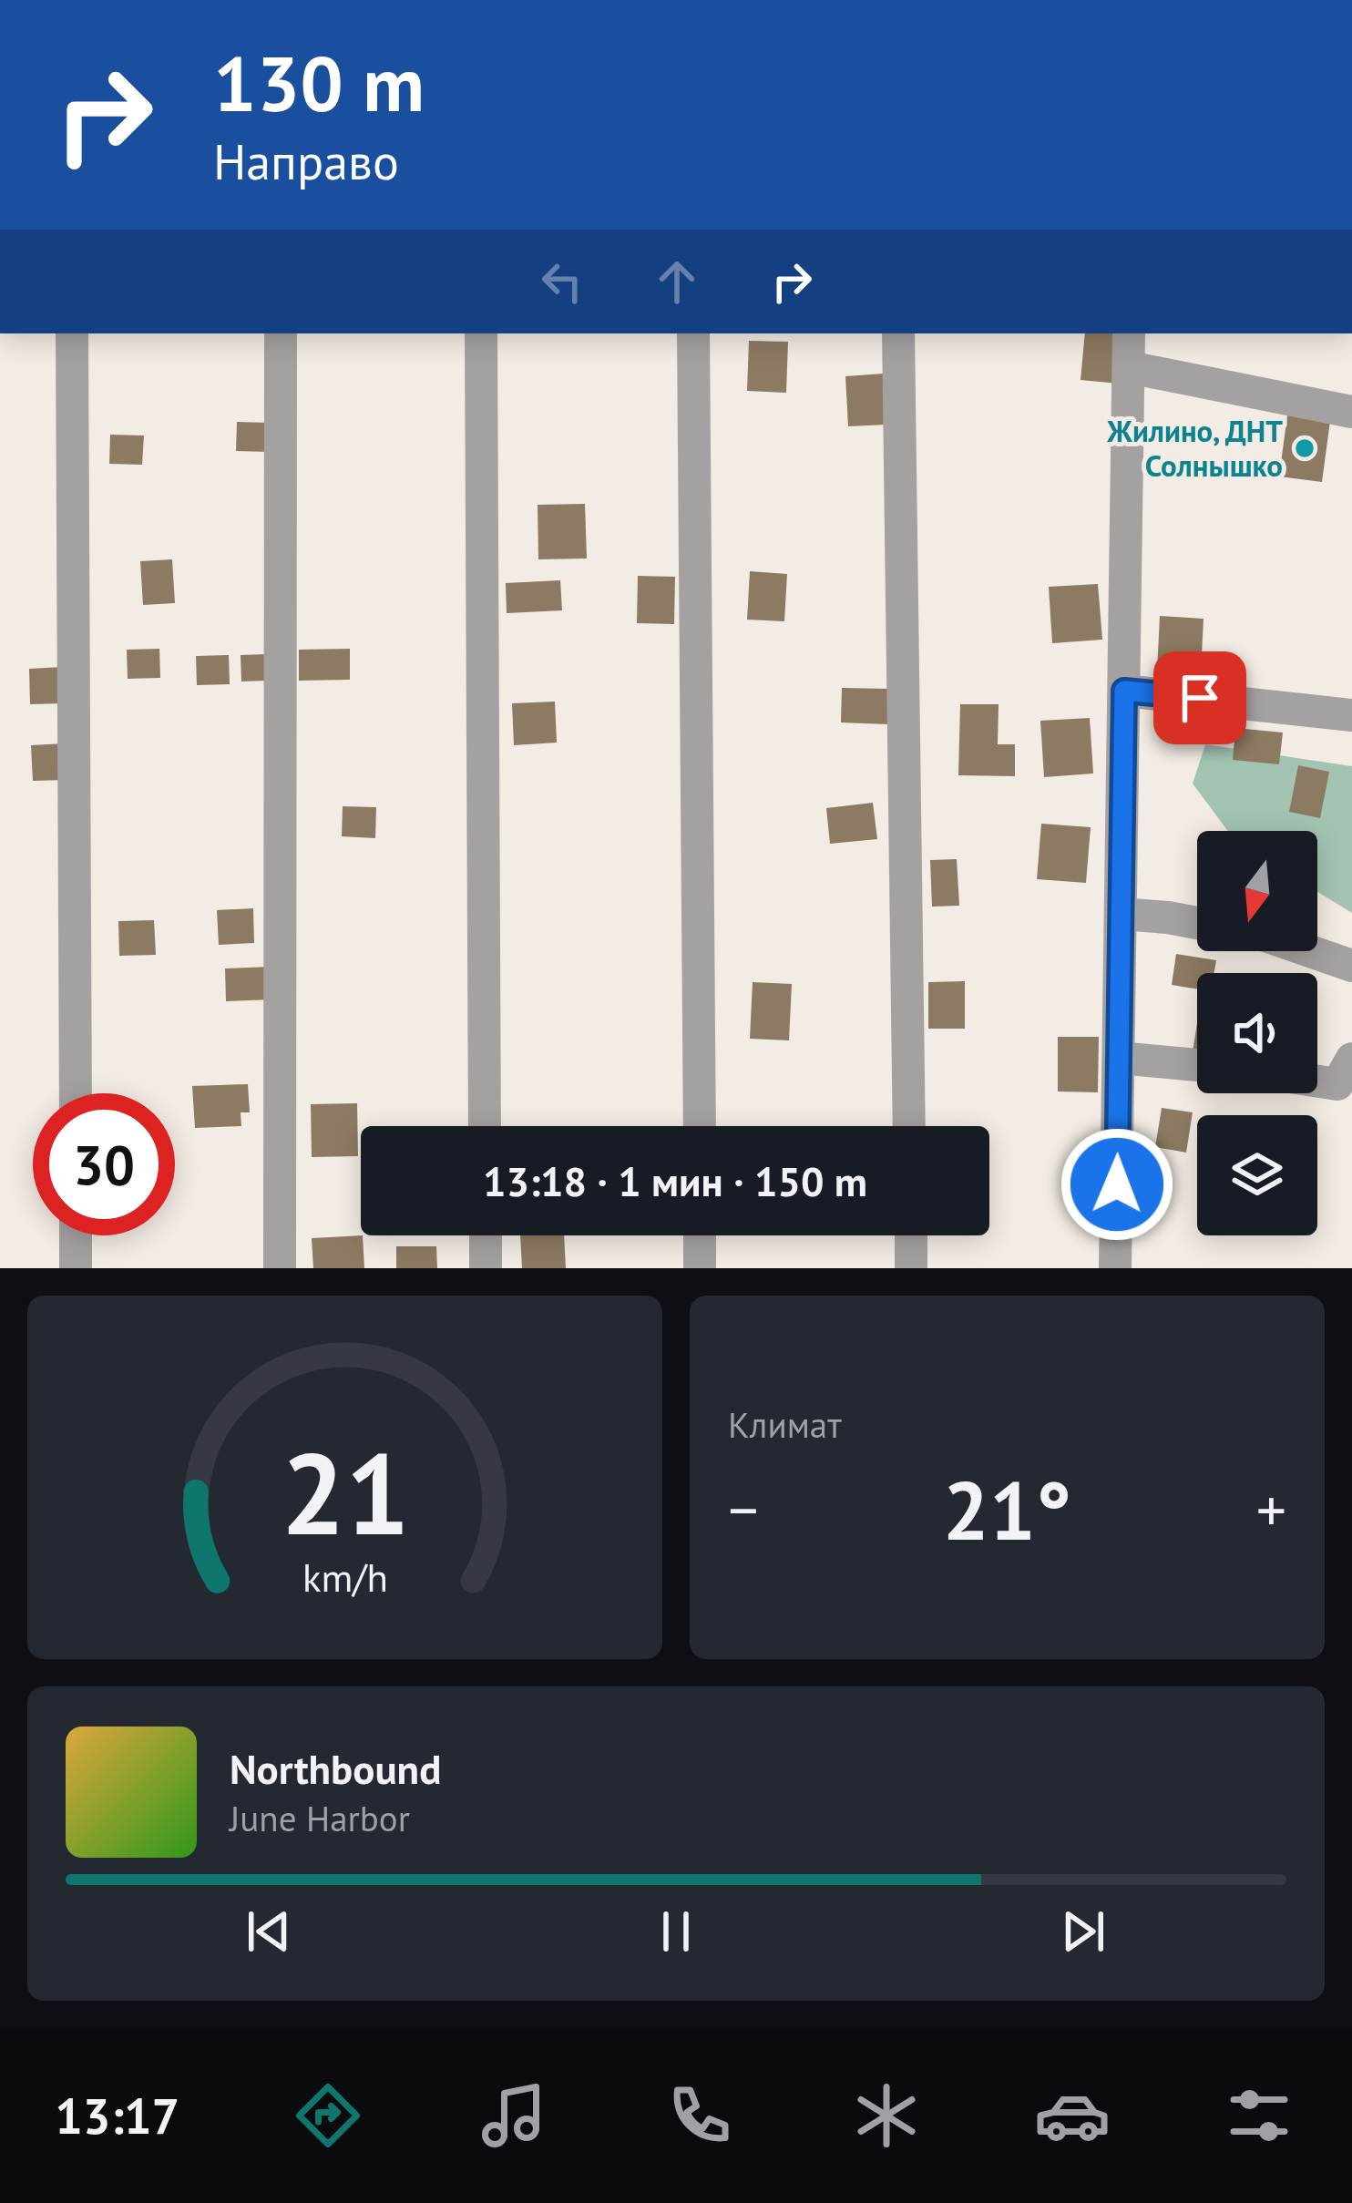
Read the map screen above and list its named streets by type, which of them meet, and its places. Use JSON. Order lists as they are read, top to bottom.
{
  "places": ["Жилино, ДНТ Солнышко"],
  "north": "bottom",
  "page": {
    "turn": ["130 m", "Направо"],
    "limit": "30",
    "trip": "13:18 · 1 мин · 150 m",
    "tile": "Климат",
    "heat": ["−", "21°", "+"],
    "song": ["Northbound", "June Harbor"],
    "tabs": "13:17",
    "gauge": ["21", "km/h"]
  }
}
